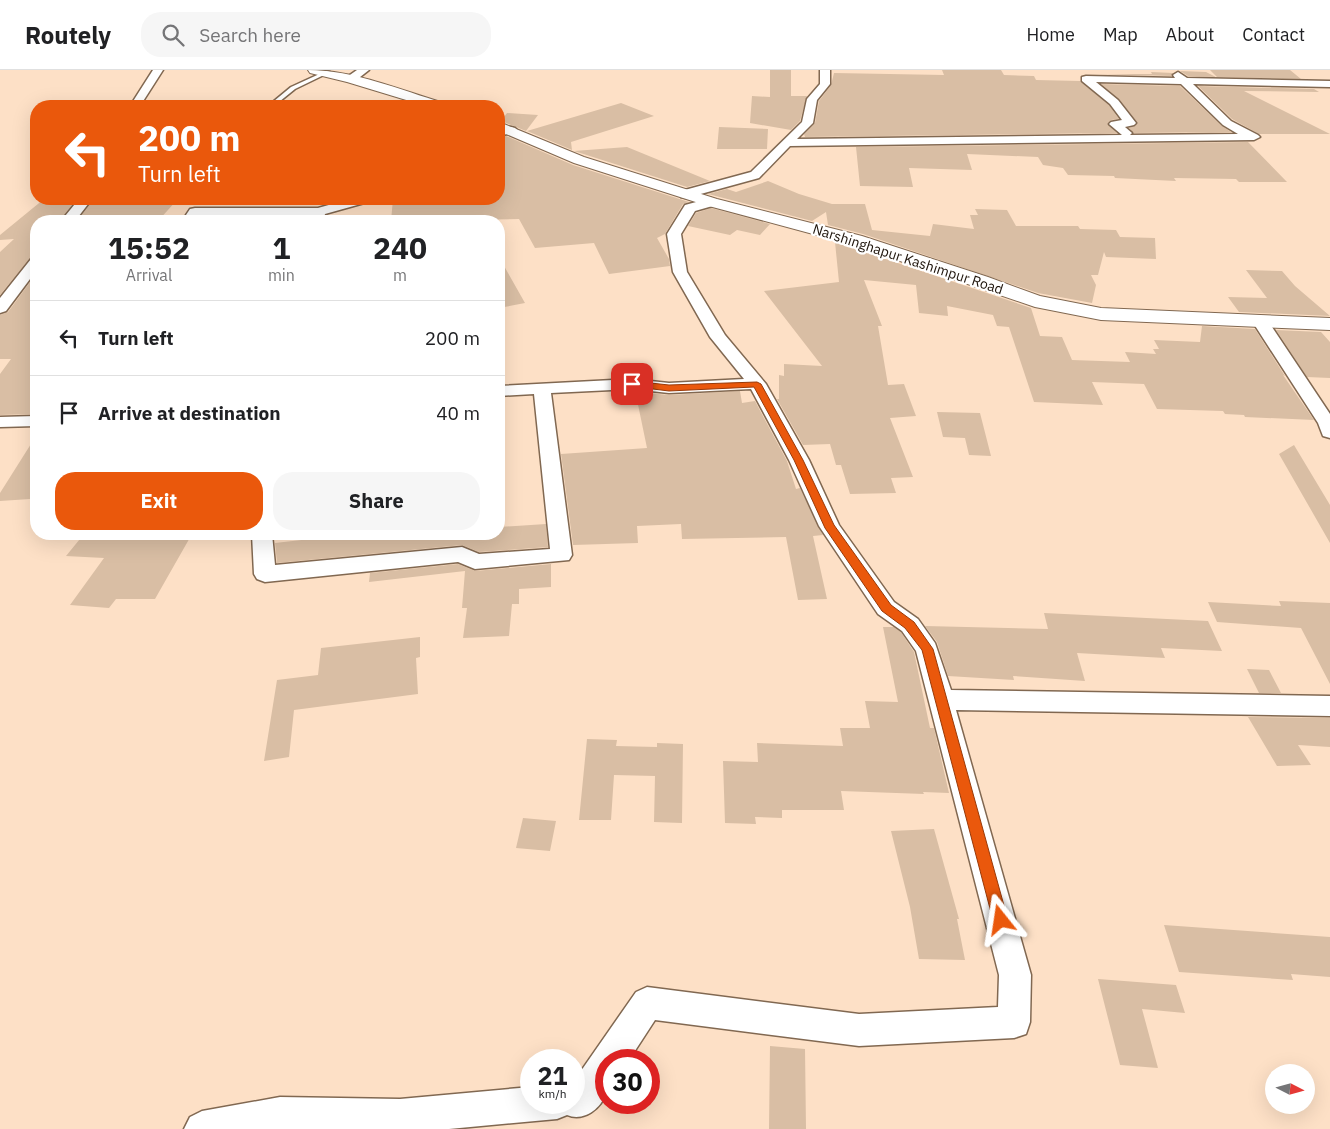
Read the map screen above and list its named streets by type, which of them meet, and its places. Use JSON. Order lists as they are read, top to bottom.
{
  "streets": {
    "street": ["Narshinghapur Kashimpur Road"]
  },
  "north": "right",
  "page": {
    "header": "Routely",
    "search": "Search here",
    "nav": [
      "Home",
      "Map",
      "About",
      "Contact"
    ],
    "turn": ["200 m", "Turn left"],
    "eta": [
      "15:52",
      "Arrival",
      "1",
      "min",
      "240",
      "m"
    ],
    "list": [
      {
        "name": "Turn left",
        "value": "200 m"
      },
      {
        "name": "Arrive at destination",
        "value": "40 m"
      }
    ],
    "buttons": ["Exit", "Share"],
    "speed": "21 km/h",
    "limit": "30"
  }
}
